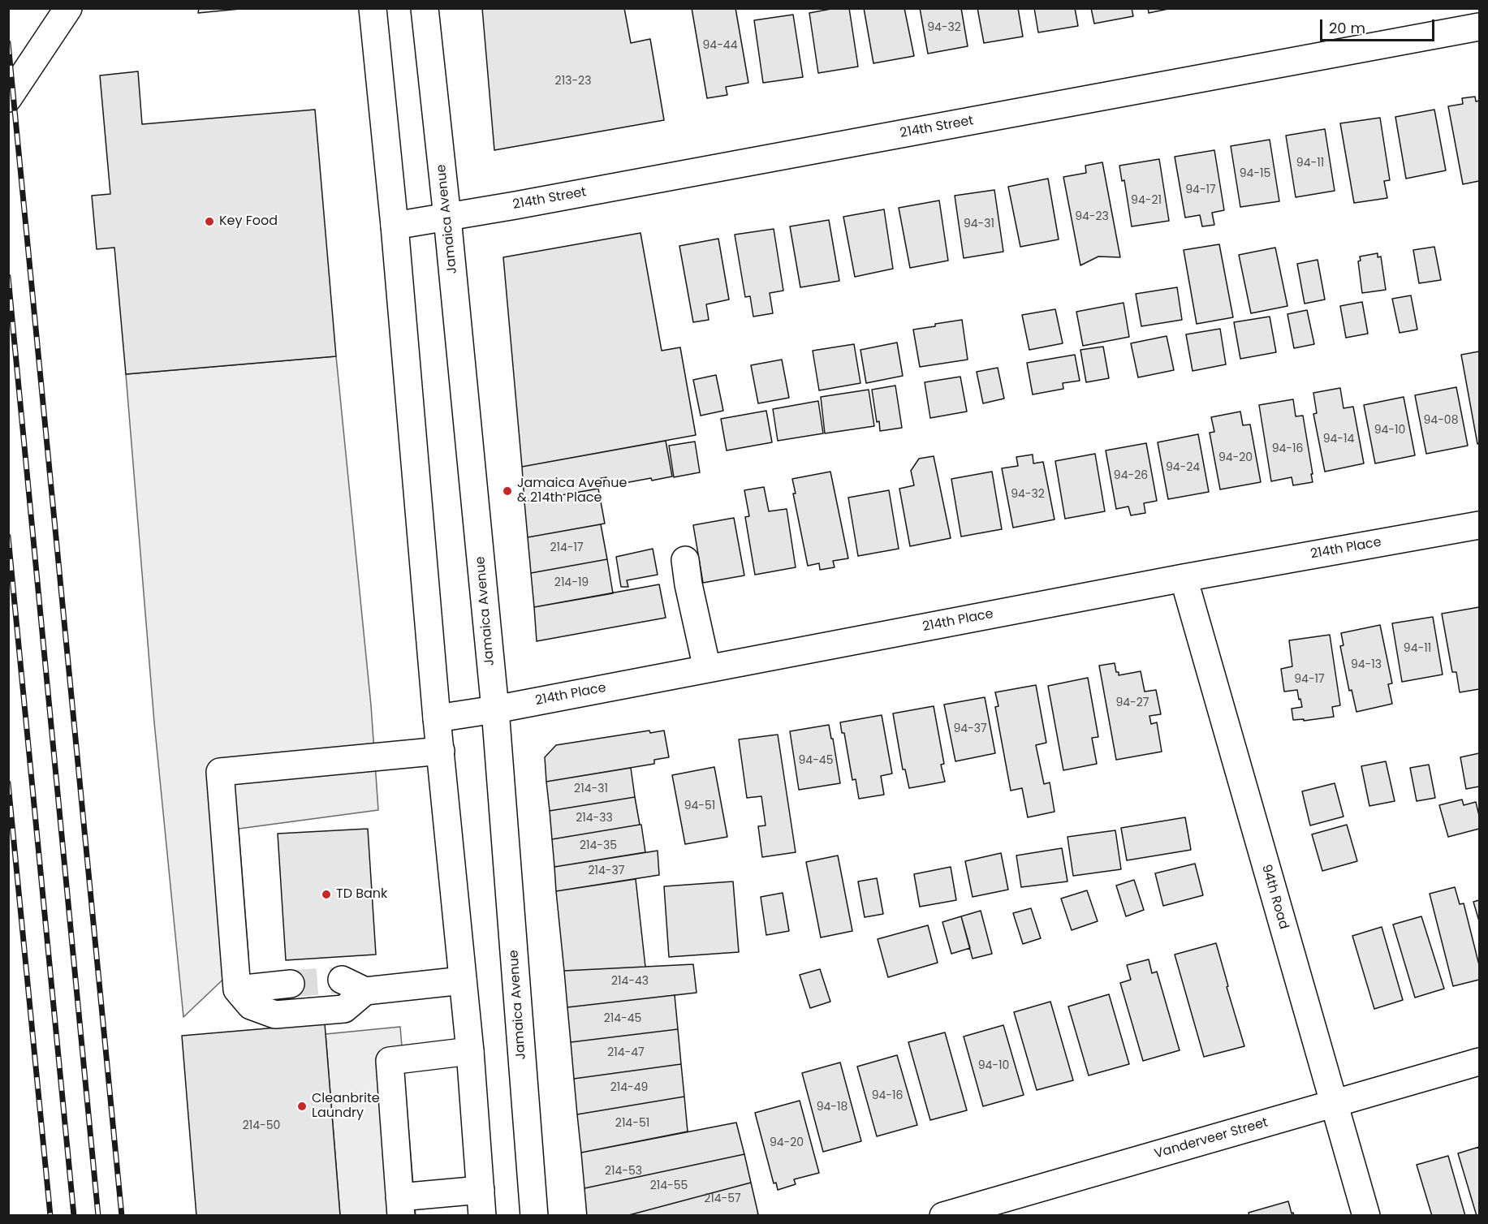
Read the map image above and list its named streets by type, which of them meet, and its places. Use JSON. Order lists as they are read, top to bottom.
{
  "streets": {
    "street": [
      "214th Street",
      "Jamaica Avenue",
      "214th Place",
      "94th Road",
      "Vanderveer Street"
    ]
  },
  "crossings": [
    ["214th Street", "Jamaica Avenue"],
    ["Jamaica Avenue", "214th Place"],
    ["214th Place", "94th Road"],
    ["94th Road", "Vanderveer Street"]
  ],
  "places": [
    "Key Food",
    "Jamaica Avenue & 214th Place",
    "TD Bank",
    "Cleanbrite Laundry"
  ],
  "house_numbers": [
    "94-32",
    "94-44",
    "213-23",
    "94-11",
    "94-15",
    "94-17",
    "94-21",
    "94-23",
    "94-31",
    "94-08",
    "94-10",
    "94-14",
    "94-16",
    "94-20",
    "94-24",
    "94-26",
    "94-32",
    "214-17",
    "214-19",
    "94-11",
    "94-13",
    "94-17",
    "94-27",
    "94-37",
    "94-45",
    "214-31",
    "94-51",
    "214-33",
    "214-35",
    "214-37",
    "214-43",
    "214-45",
    "214-47",
    "94-10",
    "214-49",
    "94-16",
    "94-18",
    "214-51",
    "214-50",
    "94-20",
    "214-53",
    "214-55",
    "214-57"
  ],
  "scale_bar": "20 m"
}
